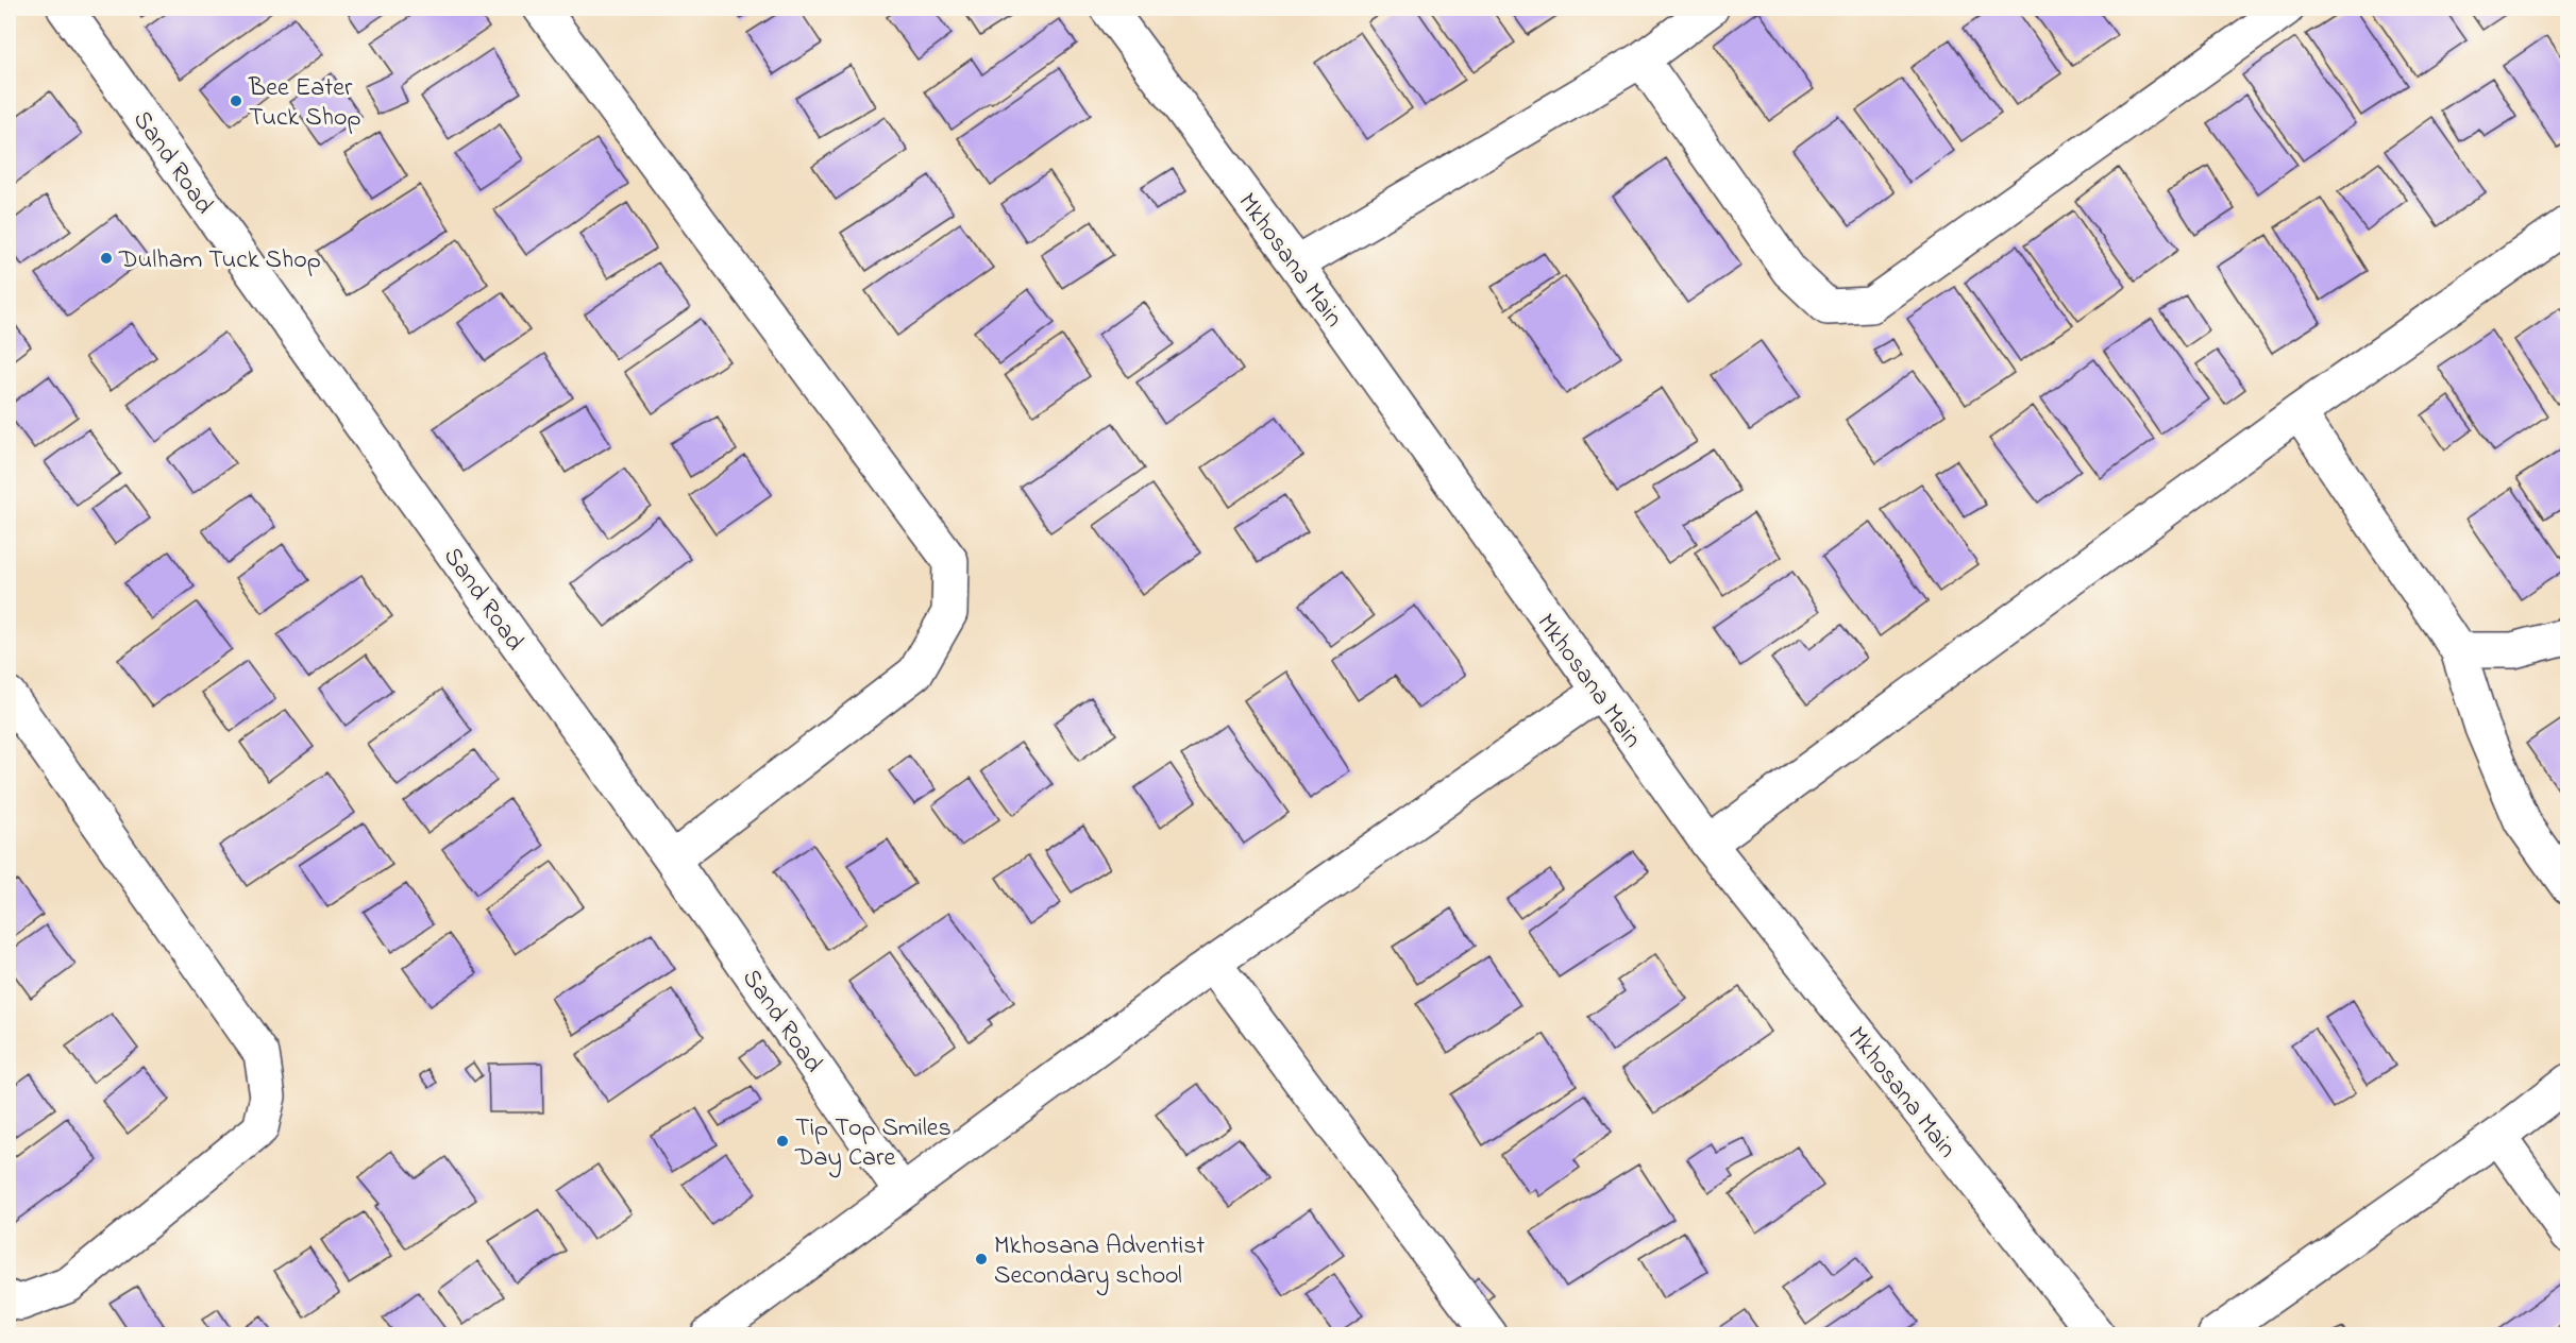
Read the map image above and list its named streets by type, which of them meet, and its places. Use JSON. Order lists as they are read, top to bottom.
{
  "streets": {
    "street": ["Sand Road", "Mkhosana Main"]
  },
  "places": [
    "Bee Eater Tuck Shop",
    "Dulham Tuck Shop",
    "Tip Top Smiles Day Care",
    "Mkhosana Adventist Secondary school"
  ]
}
